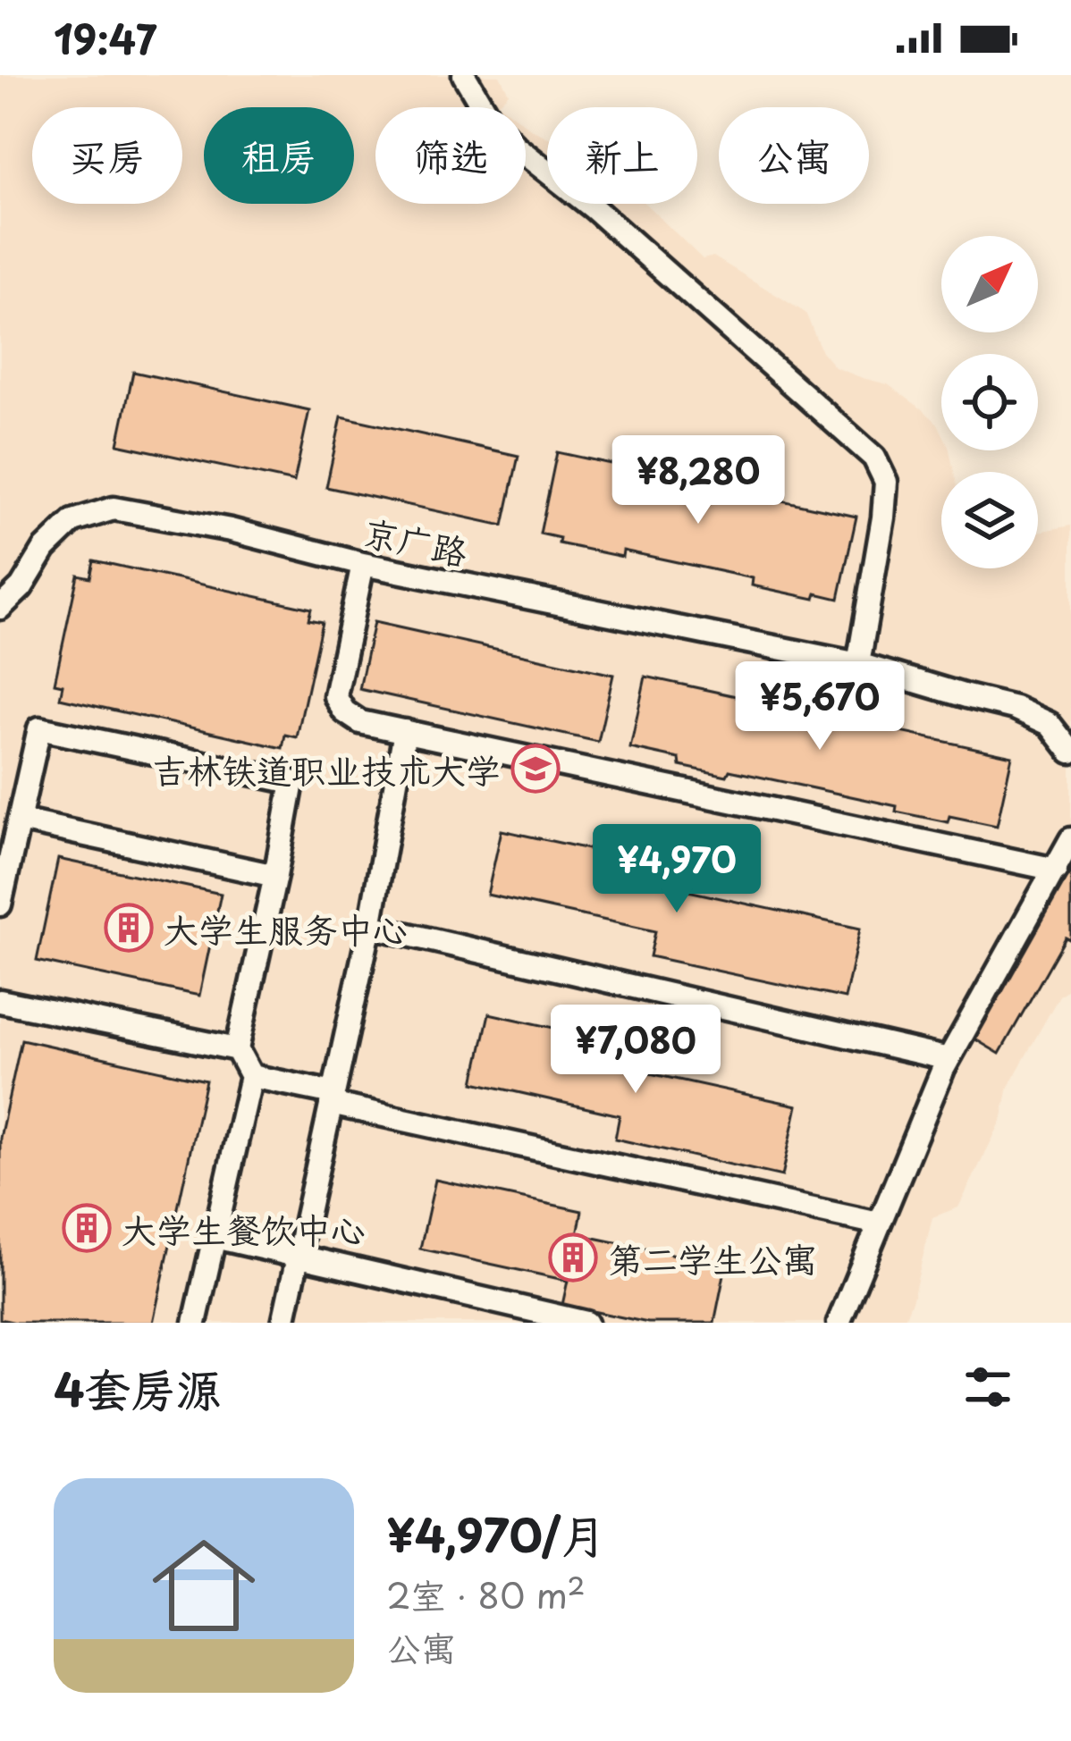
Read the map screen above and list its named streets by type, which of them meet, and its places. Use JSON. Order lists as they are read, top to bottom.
{
  "streets": {
    "lane": ["京广路"]
  },
  "places": {
    "school or university": ["吉林铁道职业技术大学"],
    "building": ["大学生服务中心", "大学生餐饮中心", "第二学生公寓"]
  },
  "north": "top right",
  "page": {
    "status": "19:47",
    "chip": [
      "买房",
      "租房",
      "筛选",
      "新上",
      "公寓"
    ],
    "price": [
      "¥8,280",
      "¥5,670",
      "¥4,970",
      "¥7,080"
    ],
    "heading": "4套房源",
    "list": [
      {
        "name": "¥4,970/月",
        "note": "2室 · 80 m² · 公寓"
      }
    ]
  }
}
